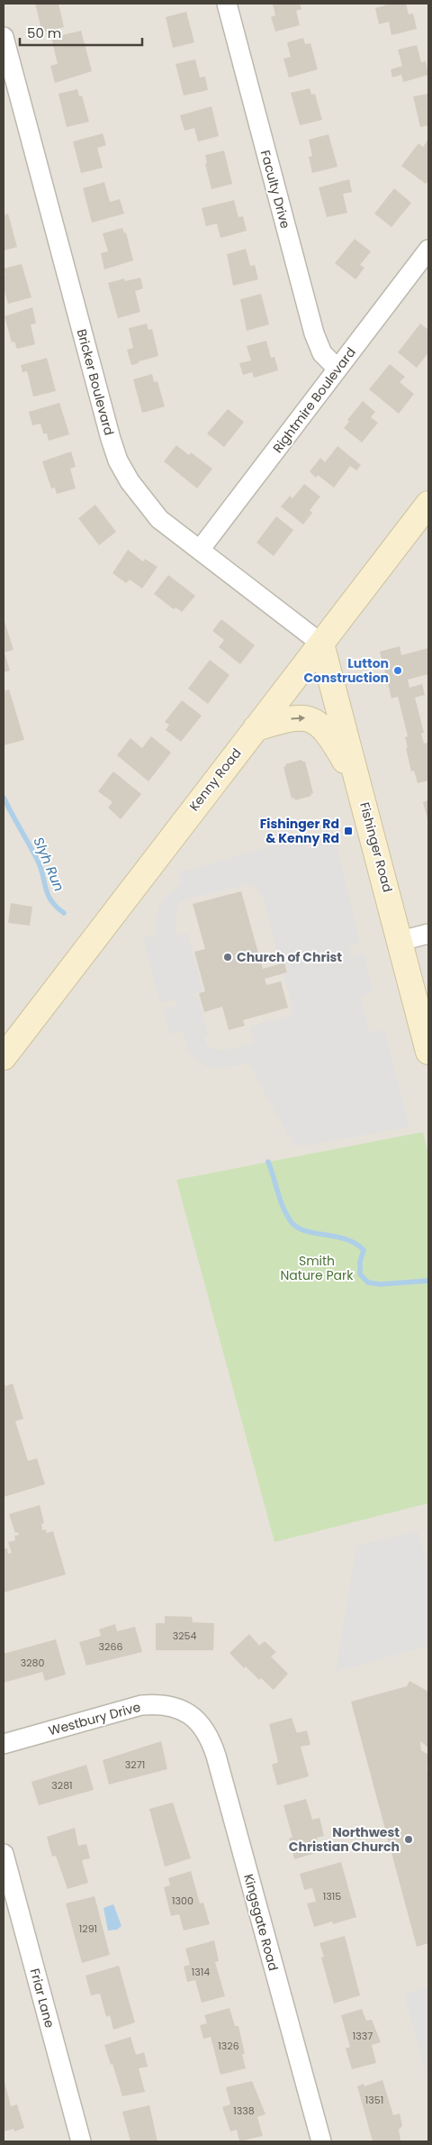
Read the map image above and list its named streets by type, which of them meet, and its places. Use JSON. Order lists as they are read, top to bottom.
{
  "streets": {
    "main road": ["Kenny Road", "Fishinger Road"],
    "street": [
      "Faculty Drive",
      "Bricker Boulevard",
      "Rightmire Boulevard",
      "Westbury Drive",
      "Kingsgate Road",
      "Friar Lane"
    ]
  },
  "crossings": [
    ["Faculty Drive", "Rightmire Boulevard"],
    ["Bricker Boulevard", "Rightmire Boulevard"],
    ["Bricker Boulevard", "Kenny Road"],
    ["Bricker Boulevard", "Fishinger Road"],
    ["Kenny Road", "Fishinger Road"],
    ["Westbury Drive", "Kingsgate Road"]
  ],
  "water": ["Slyh Run"],
  "parks": ["Smith Nature Park"],
  "places": {
    "other": ["Lutton Construction", "Church of Christ", "Northwest Christian Church"],
    "transit": ["Fishinger Rd & Kenny Rd"]
  },
  "house_numbers": [
    "3254",
    "3266",
    "3280",
    "3271",
    "3281",
    "1315",
    "1300",
    "1291",
    "1314",
    "1337",
    "1326",
    "1351",
    "1338"
  ],
  "scale_bar": "50 m"
}
